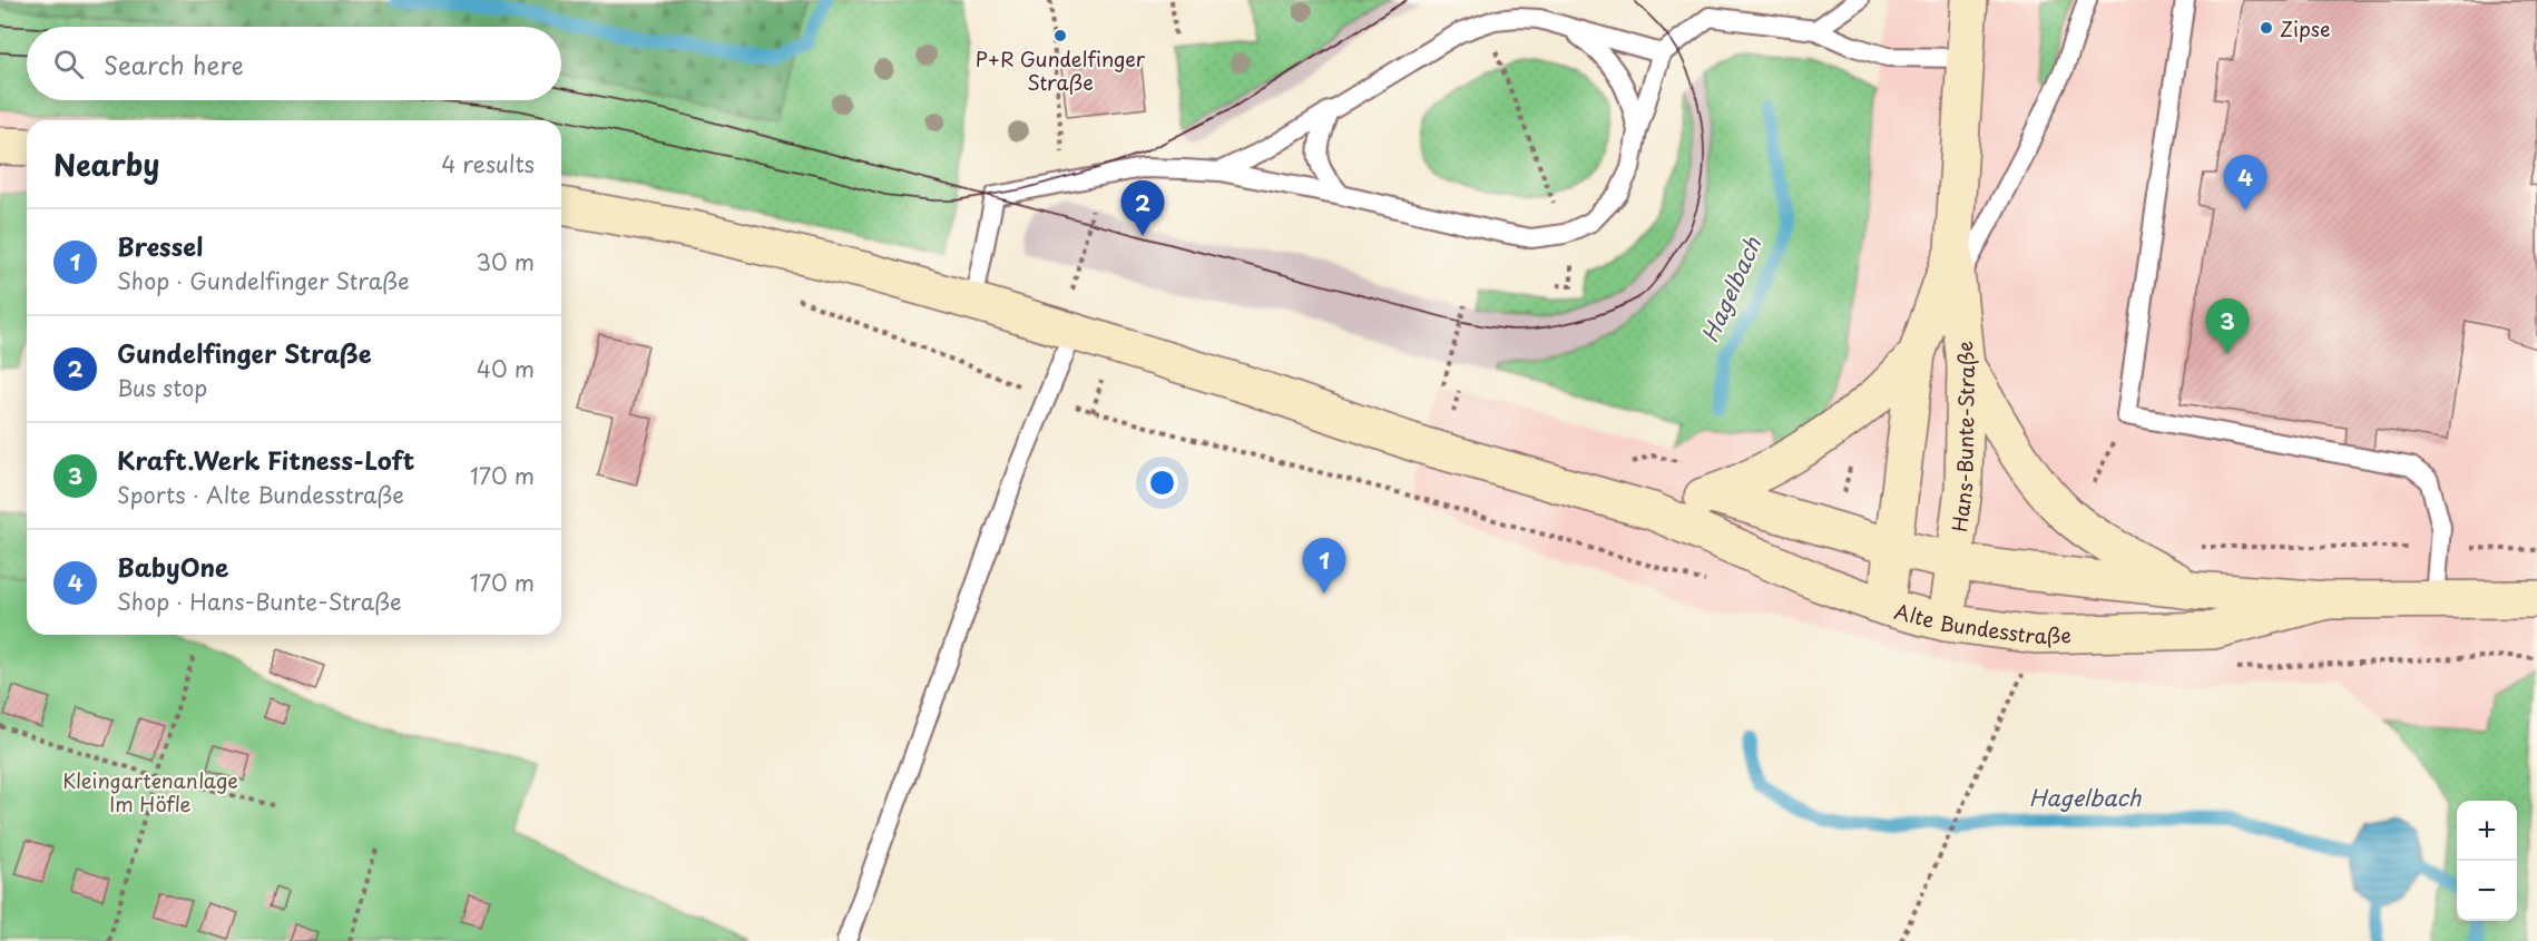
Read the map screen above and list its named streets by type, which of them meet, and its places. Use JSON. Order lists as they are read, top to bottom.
{
  "streets": {
    "street": ["Hans-Bunte-Straße", "Alte Bundesstraße"]
  },
  "crossings": [
    ["Hans-Bunte-Straße", "Alte Bundesstraße"]
  ],
  "water": ["Hagelbach"],
  "parks": ["Kleingartenanlage Im Höfle"],
  "places": ["Zipse", "P+R Gundelfinger Straße"],
  "page": {
    "search": "Search here",
    "heading": ["Nearby", "4 results"],
    "pins": [
      "4",
      "2",
      "3",
      "1"
    ],
    "list": [
      {
        "mark": "1",
        "name": "Bressel",
        "note": "Shop · Gundelfinger Straße",
        "value": "30 m"
      },
      {
        "mark": "2",
        "name": "Gundelfinger Straße",
        "note": "Bus stop",
        "value": "40 m"
      },
      {
        "mark": "3",
        "name": "Kraft.Werk Fitness-Loft",
        "note": "Sports · Alte Bundesstraße",
        "value": "170 m"
      },
      {
        "mark": "4",
        "name": "BabyOne",
        "note": "Shop · Hans-Bunte-Straße",
        "value": "170 m"
      }
    ],
    "map_buttons": ["+", "−"]
  }
}
